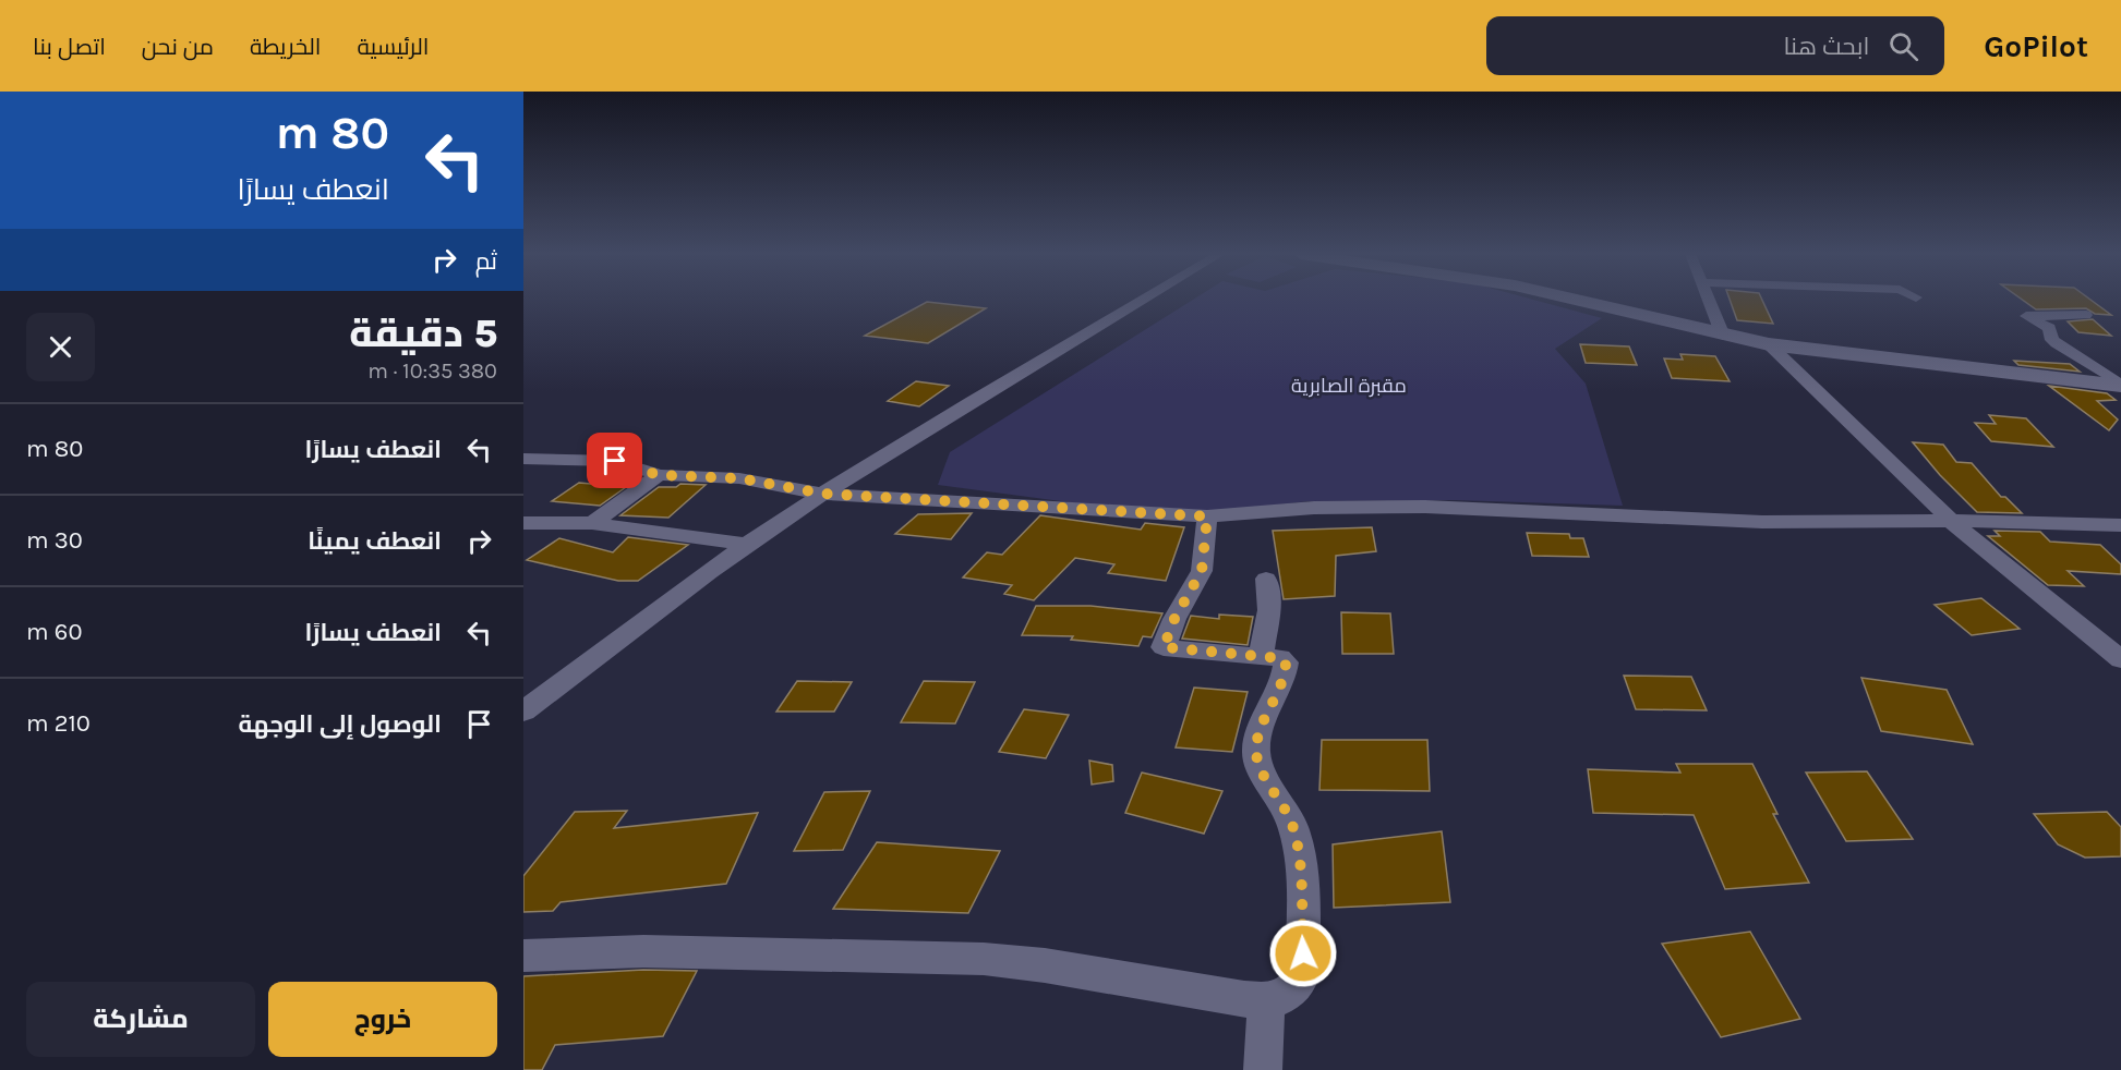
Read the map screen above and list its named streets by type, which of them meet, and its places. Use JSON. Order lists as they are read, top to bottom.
{
  "parks": ["مقبرة الصابرية"],
  "page": {
    "header": "GoPilot",
    "search": "ابحث هنا",
    "nav": [
      "الرئيسية",
      "الخريطة",
      "من نحن",
      "اتصل بنا"
    ],
    "turn": ["80 m", "انعطف يسارًا"],
    "then": "ثم",
    "heading": ["5 دقيقة", "380 m · 10:35"],
    "list": [
      {
        "name": "انعطف يسارًا",
        "value": "80 m"
      },
      {
        "name": "انعطف يمينًا",
        "value": "30 m"
      },
      {
        "name": "انعطف يسارًا",
        "value": "60 m"
      },
      {
        "name": "الوصول إلى الوجهة",
        "value": "210 m"
      }
    ],
    "buttons": ["خروج", "مشاركة"]
  }
}
